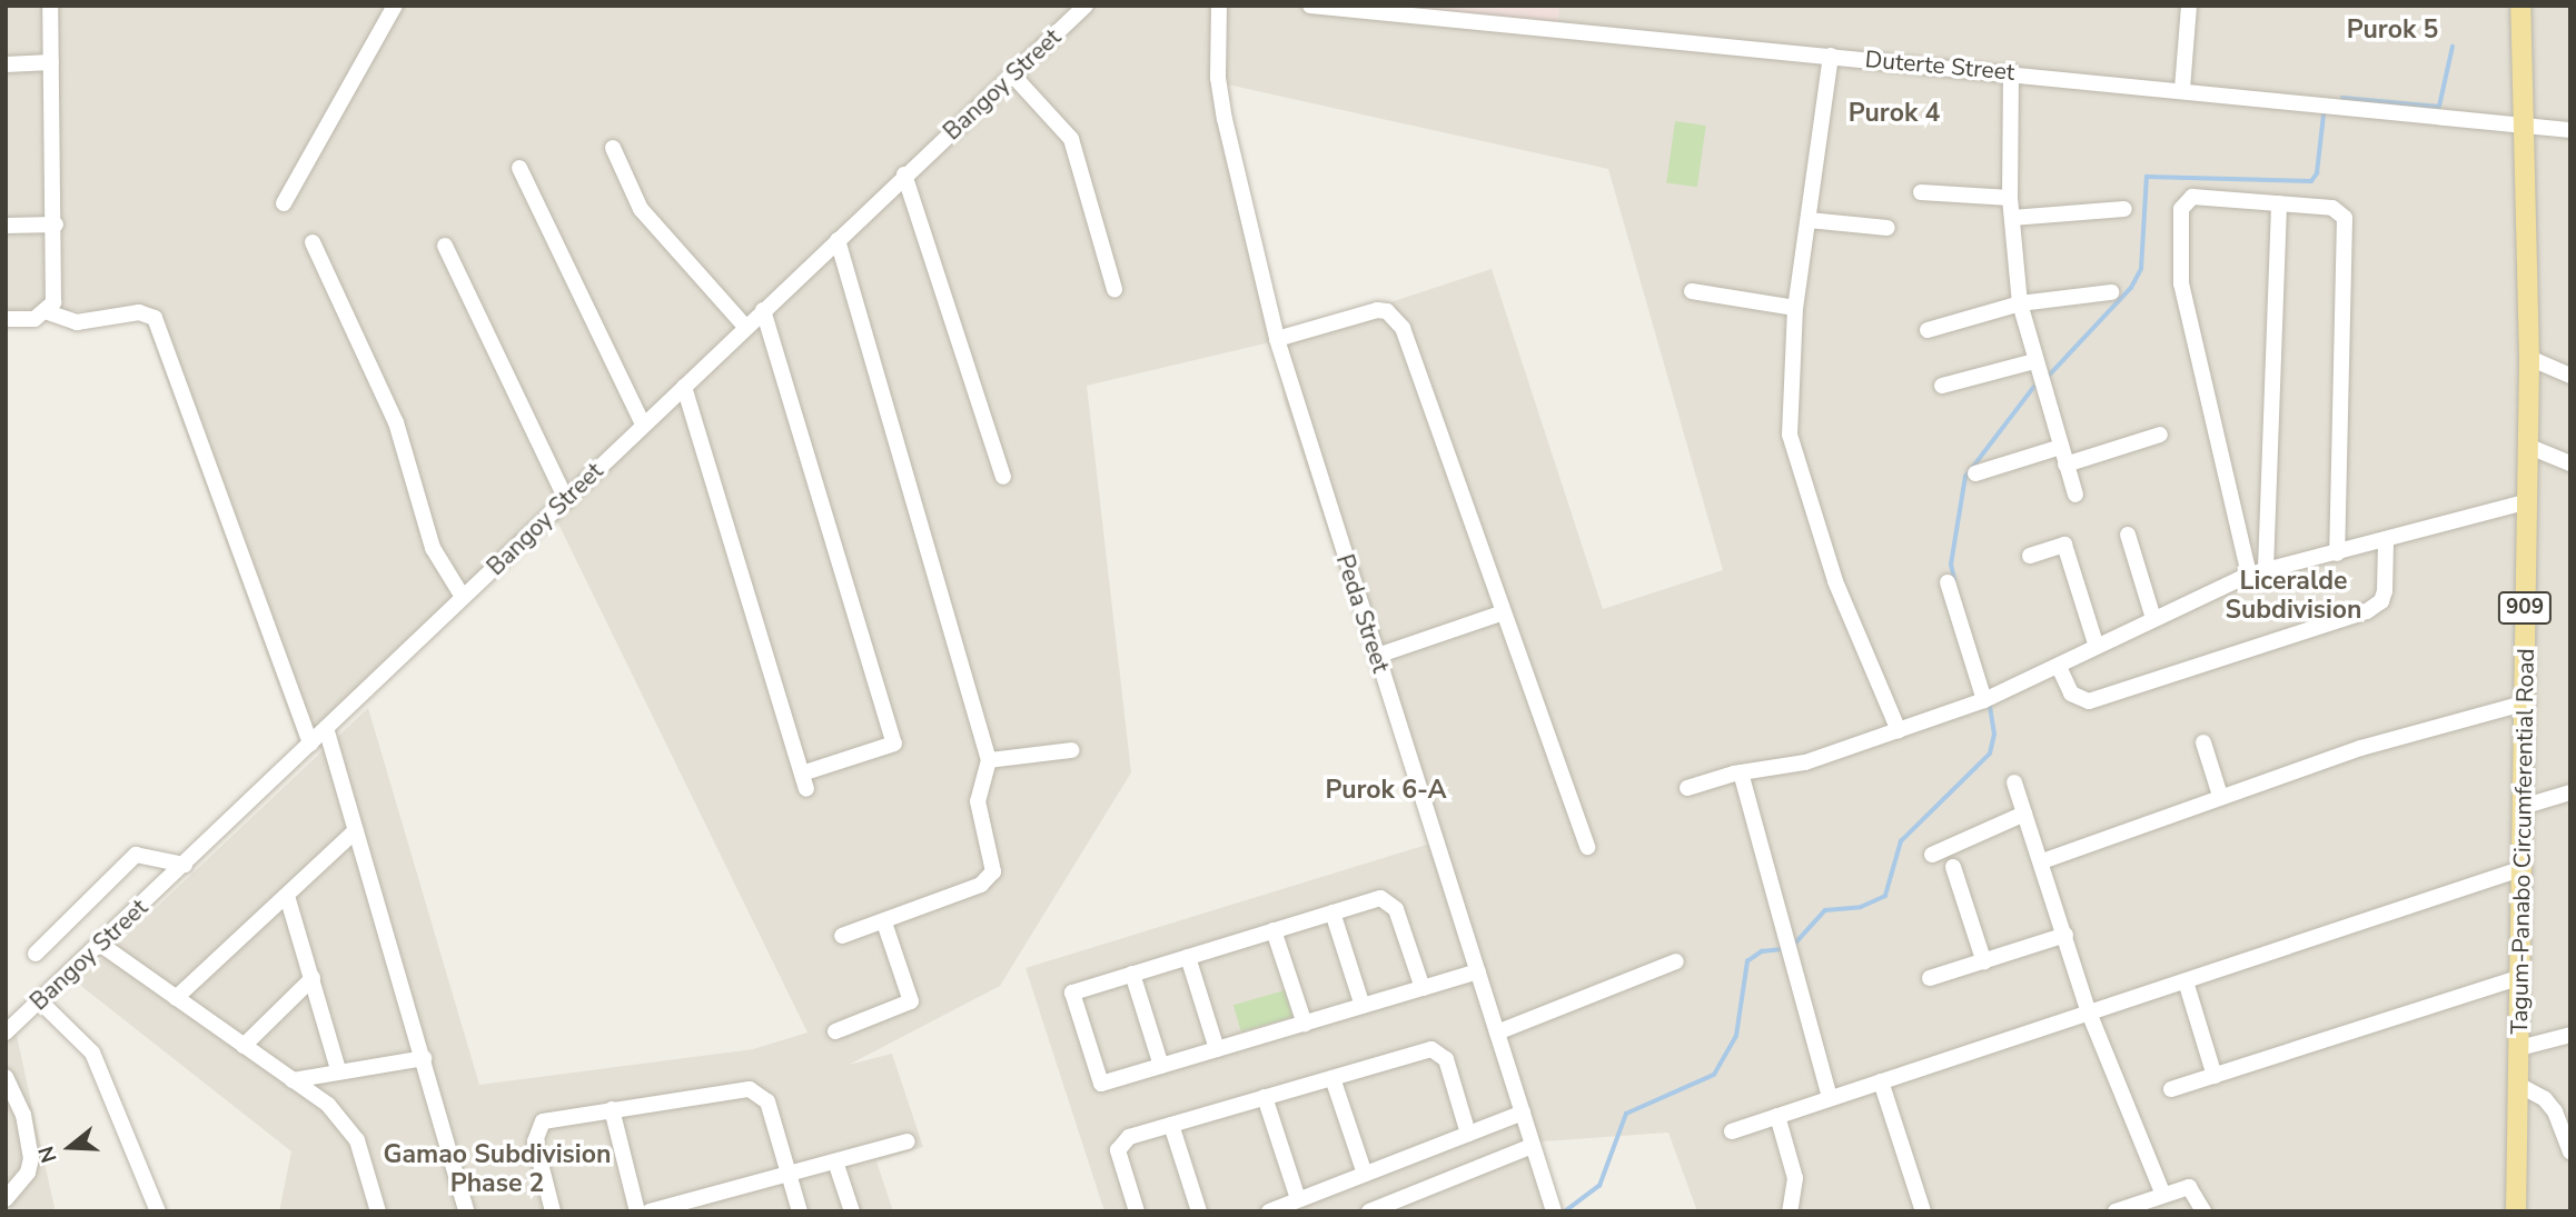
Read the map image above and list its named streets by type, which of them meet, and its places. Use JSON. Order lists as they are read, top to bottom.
{
  "streets": {
    "main road": ["909", "Tagum-Panabo Circumferential Road"],
    "street": ["Duterte Street", "Bangoy Street", "Peda Street"]
  },
  "crossings": [
    ["Duterte Street", "Tagum-Panabo Circumferential Road"]
  ],
  "districts": [
    "Purok 5",
    "Purok 4",
    "Liceralde Subdivision",
    "Purok 6-A",
    "Gamao Subdivision Phase 2"
  ],
  "north": "left"
}
